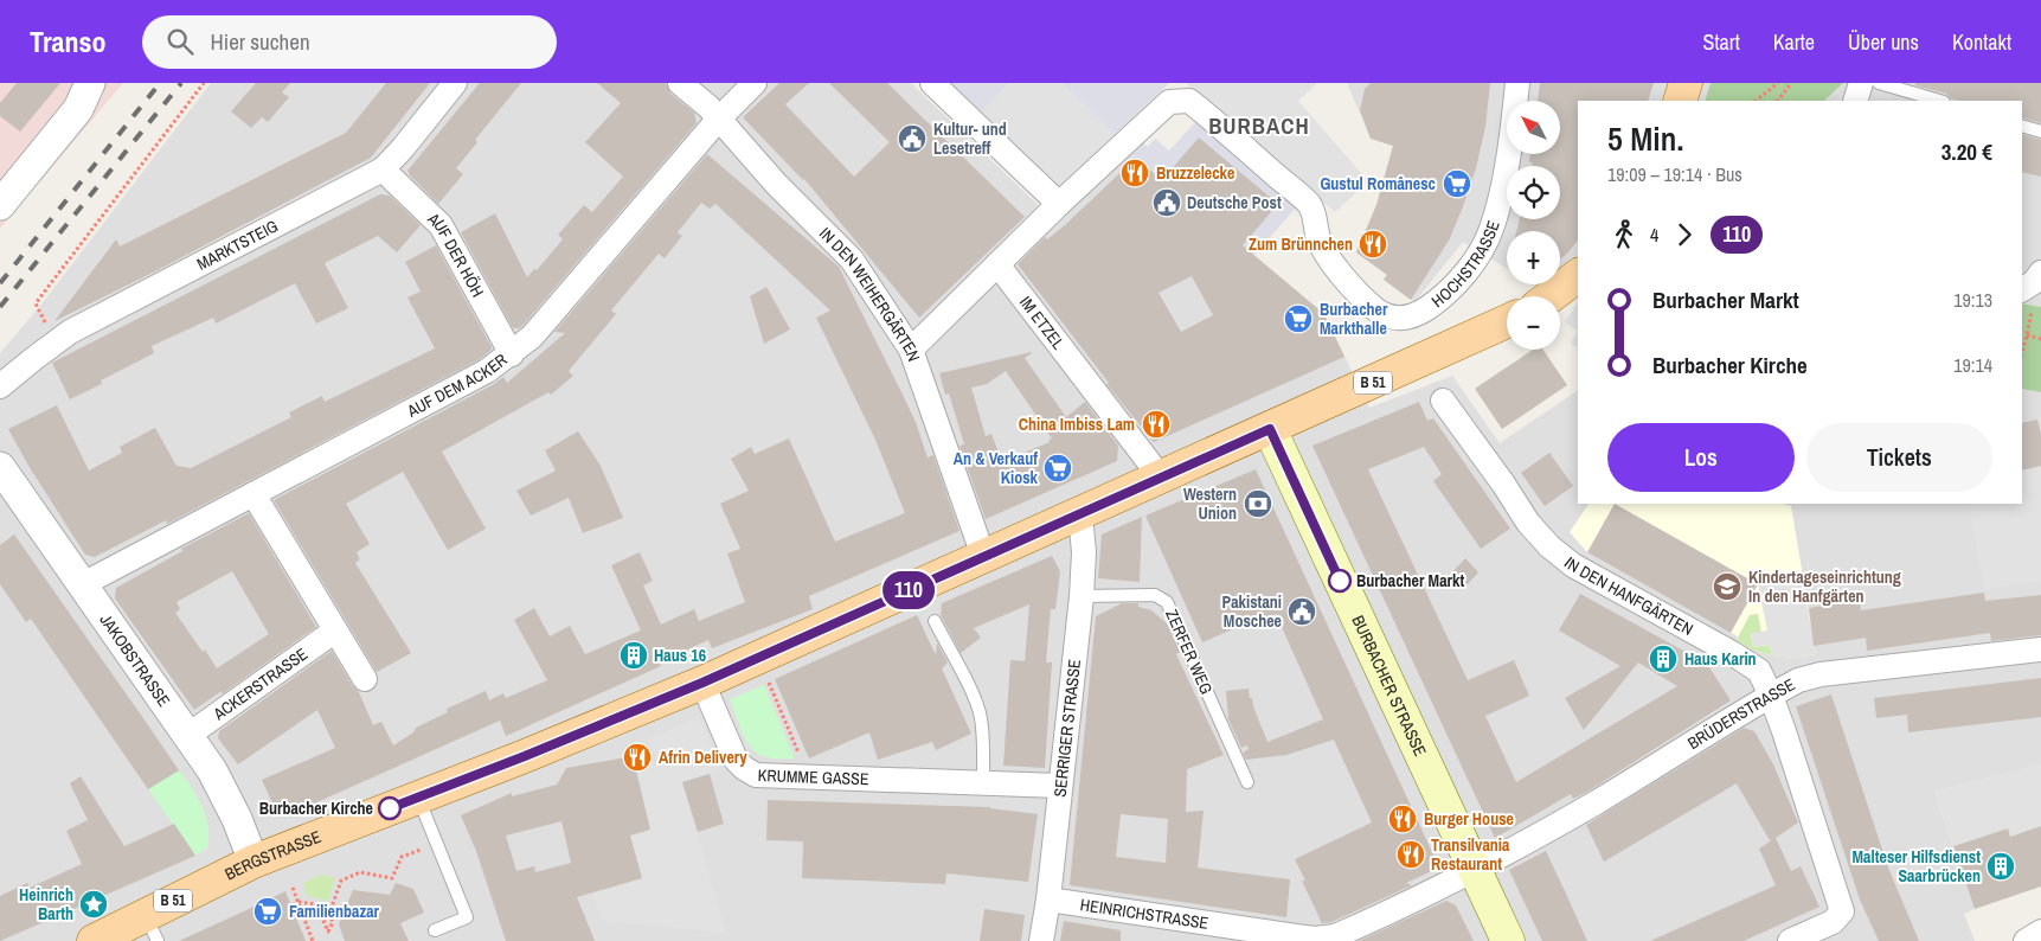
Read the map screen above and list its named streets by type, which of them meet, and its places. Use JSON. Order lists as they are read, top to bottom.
{
  "streets": {
    "main road": ["B 51", "BURBACHER STRASSE", "BERGSTRASSE"],
    "street": [
      "MARKTSTEIG",
      "AUF DER HÖH",
      "HOCHSTRASSE",
      "IN DEN WEIHERGÄRTEN",
      "IM ETZEL",
      "AUF DEM ACKER",
      "IN DEN HANFGÄRTEN",
      "JAKOBSTRASSE",
      "ACKERSTRASSE",
      "BRÜDERSTRASSE",
      "SERRIGER STRASSE",
      "KRUMME GASSE",
      "HEINRICHSTRASSE"
    ],
    "lane": ["ZERFER WEG"]
  },
  "crossings": [
    ["MARKTSTEIG", "AUF DER HÖH"],
    ["AUF DER HÖH", "AUF DEM ACKER"],
    ["IN DEN WEIHERGÄRTEN", "AUF DEM ACKER"],
    ["IN DEN WEIHERGÄRTEN", "BERGSTRASSE"],
    ["IM ETZEL", "BERGSTRASSE"],
    ["AUF DEM ACKER", "JAKOBSTRASSE"],
    ["IN DEN HANFGÄRTEN", "BRÜDERSTRASSE"],
    ["ZERFER WEG", "SERRIGER STRASSE"],
    ["JAKOBSTRASSE", "ACKERSTRASSE"],
    ["JAKOBSTRASSE", "BERGSTRASSE"],
    ["BURBACHER STRASSE", "BRÜDERSTRASSE"],
    ["BURBACHER STRASSE", "BERGSTRASSE"],
    ["BURBACHER STRASSE", "HEINRICHSTRASSE"],
    ["BRÜDERSTRASSE", "HEINRICHSTRASSE"],
    ["SERRIGER STRASSE", "KRUMME GASSE"],
    ["SERRIGER STRASSE", "BERGSTRASSE"],
    ["SERRIGER STRASSE", "HEINRICHSTRASSE"],
    ["KRUMME GASSE", "BERGSTRASSE"]
  ],
  "districts": ["BURBACH"],
  "places": {
    "public building": ["Kultur- und Lesetreff", "Deutsche Post", "Pakistani Moschee"],
    "restaurant": [
      "Bruzzelecke",
      "Zum Brünnchen",
      "China Imbiss Lam",
      "Afrin Delivery",
      "Burger House",
      "Transilvania Restaurant"
    ],
    "supermarket": [
      "Gustul Românesc",
      "Burbacher Markthalle",
      "An & Verkauf Kiosk",
      "Familienbazar"
    ],
    "bank": ["Western Union"],
    "other": ["Burbacher Markt", "Burbacher Kirche"],
    "school or university": ["Kindertageseinrichtung In den Hanfgärten"],
    "building": ["Haus 16", "Haus Karin", "Malteser Hilfsdienst Saarbrücken"],
    "place": ["Heinrich Barth"]
  },
  "lines": ["bus line 110"],
  "north": "top left",
  "page": {
    "header": "Transo",
    "search": "Hier suchen",
    "nav": [
      "Start",
      "Karte",
      "Über uns",
      "Kontakt"
    ],
    "on_map": "110",
    "map_buttons": ["+", "−"],
    "heading": ["5 Min.", "19:09 – 19:14 · Bus", "3.20 €"],
    "legs": ["4", "110"],
    "list": [
      {
        "name": "Burbacher Markt",
        "value": "19:13"
      },
      {
        "name": "Burbacher Kirche",
        "value": "19:14"
      }
    ],
    "buttons": ["Los", "Tickets"]
  }
}
